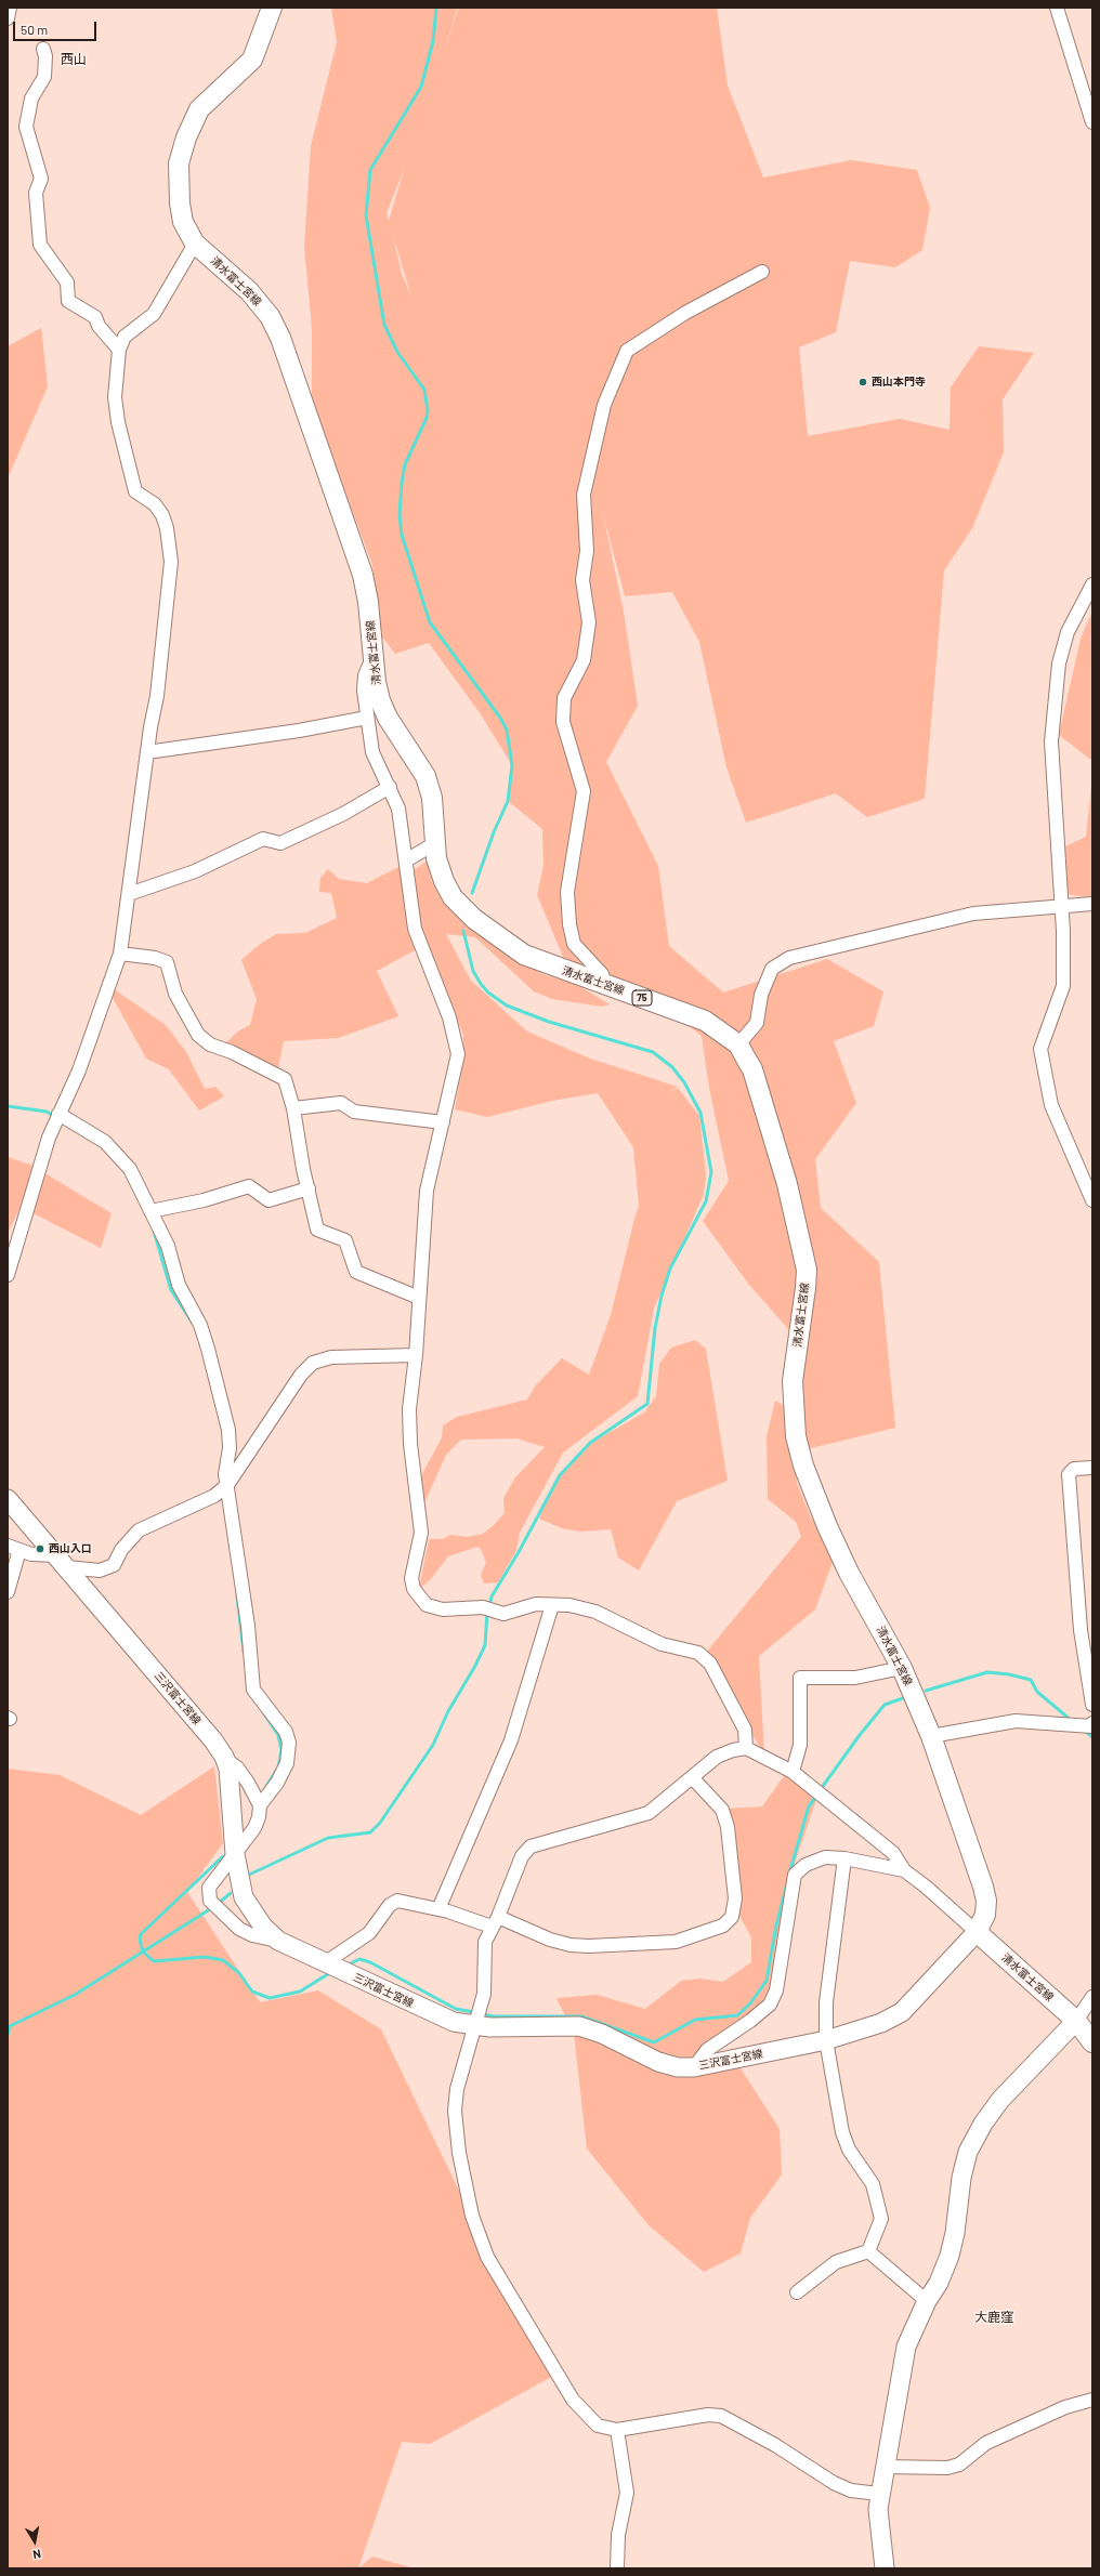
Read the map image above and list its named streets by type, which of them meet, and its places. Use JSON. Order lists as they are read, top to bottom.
{
  "streets": {
    "main road": ["清水富士宮線", "75", "三沢富士宮線"]
  },
  "crossings": [
    ["清水富士宮線", "三沢富士宮線"]
  ],
  "districts": ["西山", "大鹿窪"],
  "places": ["西山本門寺", "西山入口"],
  "scale_bar": "50 m",
  "north": "bottom"
}
